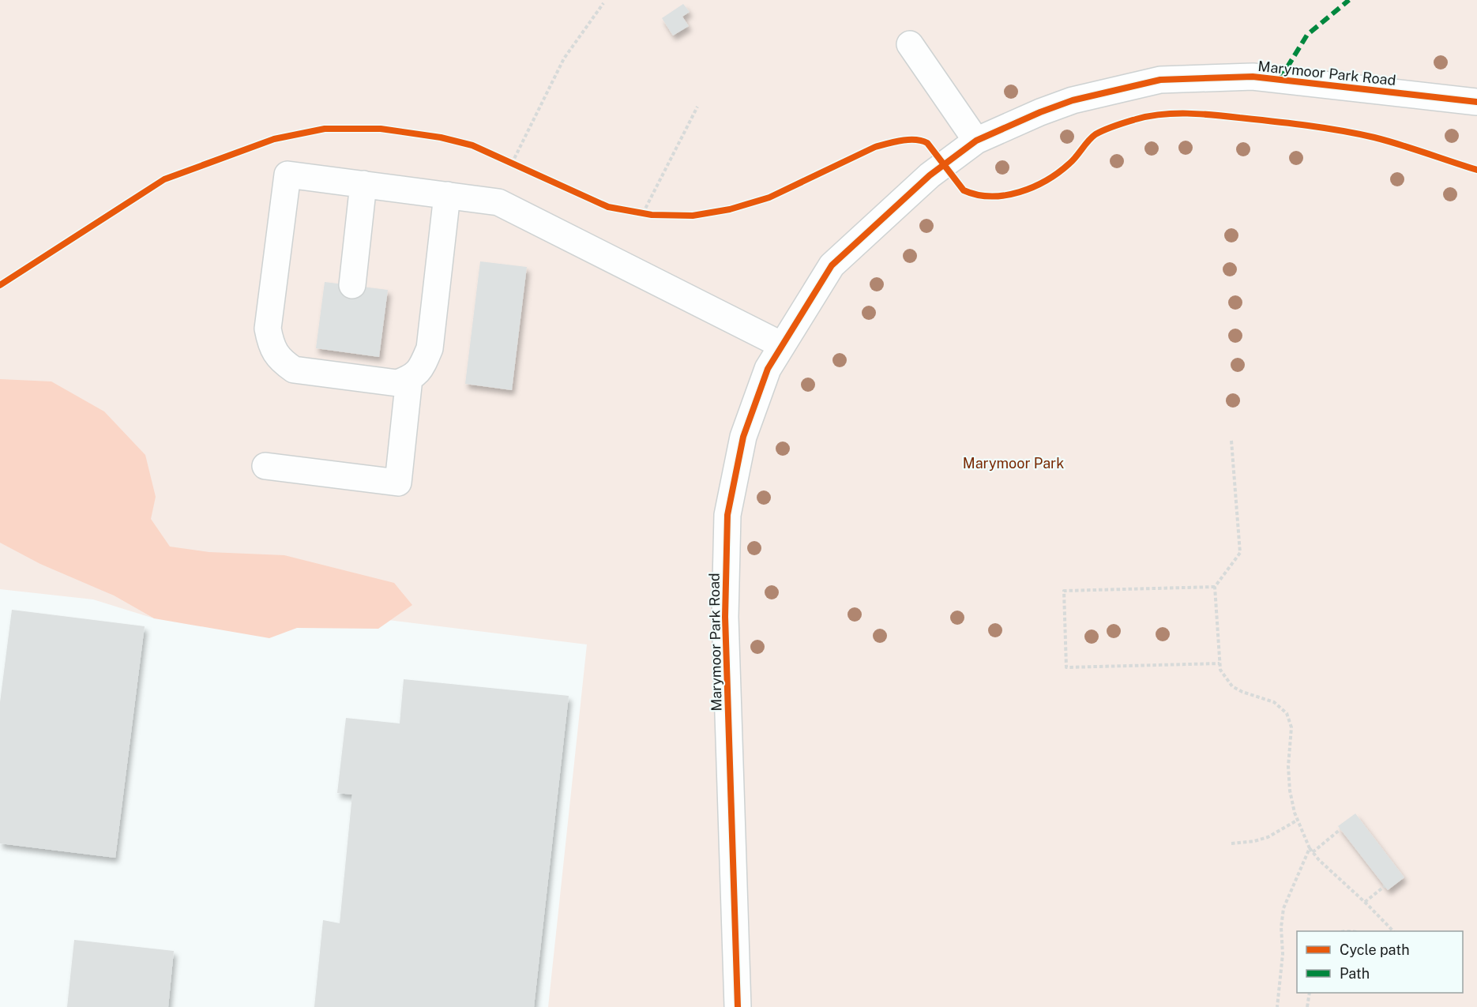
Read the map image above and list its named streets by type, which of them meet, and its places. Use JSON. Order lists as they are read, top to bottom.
{
  "streets": {
    "street": ["Marymoor Park Road"]
  },
  "parks": ["Marymoor Park"],
  "legend": ["Cycle path", "Path"]
}
